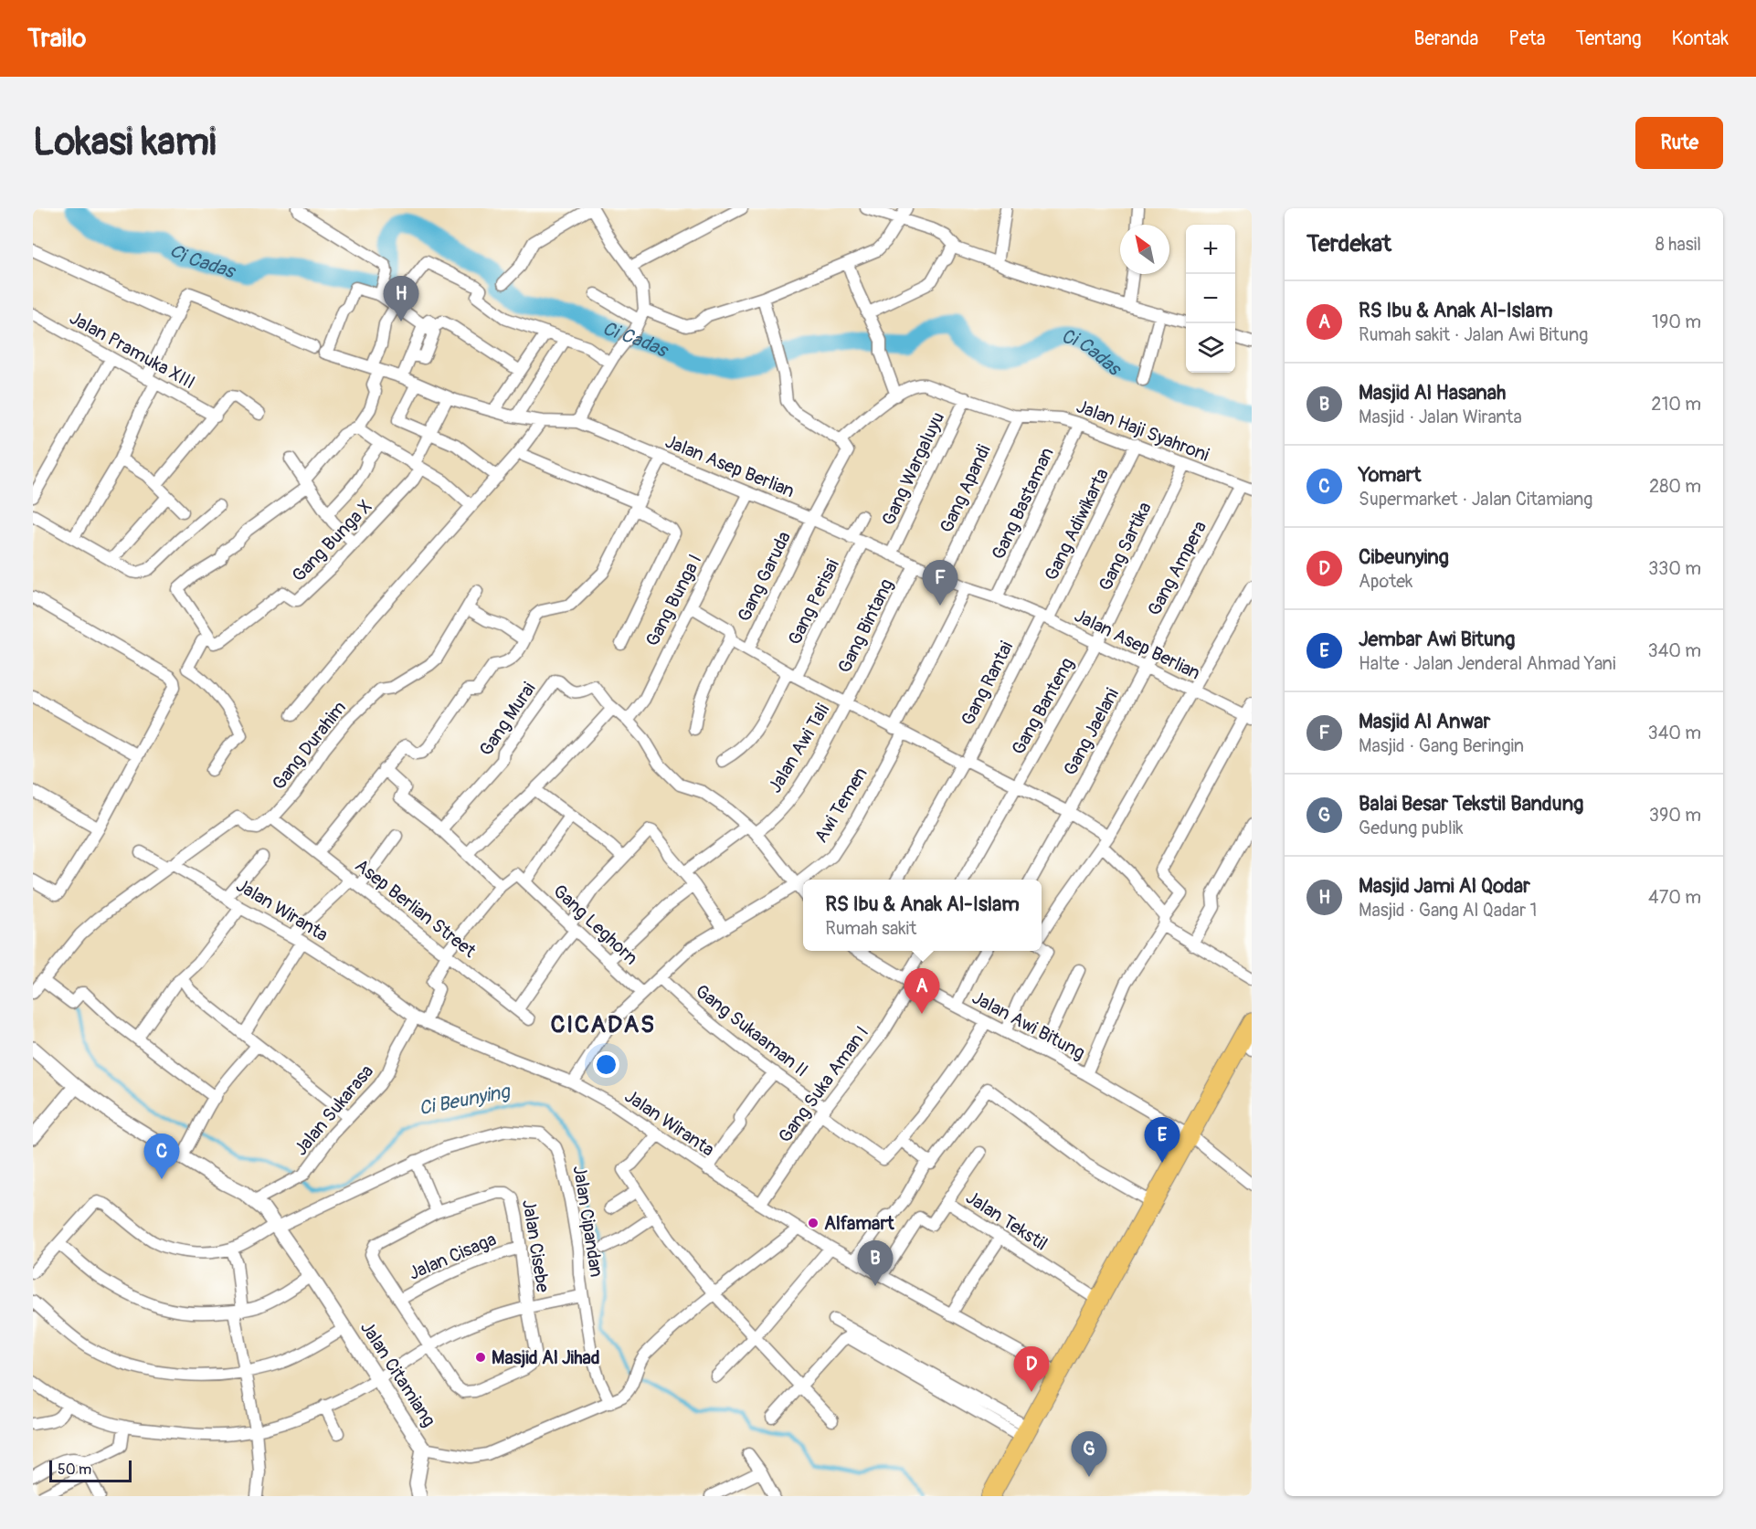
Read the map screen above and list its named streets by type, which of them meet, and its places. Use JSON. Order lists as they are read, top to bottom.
{
  "streets": {
    "street": [
      "Jalan Pramuka XIII",
      "Jalan Haji Syahroni",
      "Jalan Asep Berlian",
      "Gang Wargaluyu",
      "Gang Apandi",
      "Gang Bastaman",
      "Gang Adiwikarta",
      "Gang Bunga X",
      "Gang Sartika",
      "Gang Ampera",
      "Gang Garuda",
      "Gang Bunga I",
      "Gang Perisai",
      "Gang Bintang",
      "Gang Rantai",
      "Gang Banteng",
      "Gang Murai",
      "Gang Jaelani",
      "Gang Durahim",
      "Jalan Awi Tali",
      "Awi Temen",
      "Asep Berlian Street",
      "Jalan Wiranta",
      "Gang Leghorn",
      "Jalan Awi Bitung",
      "Gang Sukaaman II",
      "Gang Suka Aman I",
      "Jalan Sukarasa",
      "Jalan Tekstil",
      "Jalan Cipandan",
      "Jalan Cisebe",
      "Jalan Cisaga",
      "Jalan Citamiang"
    ]
  },
  "crossings": [
    ["Jalan Haji Syahroni", "Gang Wargaluyu"],
    ["Jalan Haji Syahroni", "Gang Apandi"],
    ["Jalan Haji Syahroni", "Gang Bastaman"],
    ["Jalan Haji Syahroni", "Gang Adiwikarta"],
    ["Jalan Haji Syahroni", "Gang Sartika"],
    ["Jalan Haji Syahroni", "Gang Ampera"],
    ["Jalan Haji Syahroni", "Gang Garuda"],
    ["Jalan Asep Berlian", "Gang Wargaluyu"],
    ["Jalan Asep Berlian", "Gang Apandi"],
    ["Jalan Asep Berlian", "Gang Bastaman"],
    ["Jalan Asep Berlian", "Gang Adiwikarta"],
    ["Jalan Asep Berlian", "Gang Bunga X"],
    ["Jalan Asep Berlian", "Gang Sartika"],
    ["Jalan Asep Berlian", "Gang Ampera"],
    ["Jalan Asep Berlian", "Gang Garuda"],
    ["Jalan Asep Berlian", "Gang Bunga I"],
    ["Jalan Asep Berlian", "Gang Perisai"],
    ["Jalan Asep Berlian", "Gang Bintang"],
    ["Jalan Asep Berlian", "Gang Rantai"],
    ["Jalan Asep Berlian", "Gang Banteng"],
    ["Jalan Asep Berlian", "Gang Jaelani"],
    ["Jalan Asep Berlian", "Awi Temen"],
    ["Gang Adiwikarta", "Gang Rantai"],
    ["Gang Sartika", "Gang Banteng"],
    ["Gang Ampera", "Gang Jaelani"],
    ["Gang Bunga I", "Gang Murai"],
    ["Gang Bintang", "Jalan Awi Tali"],
    ["Gang Durahim", "Asep Berlian Street"],
    ["Awi Temen", "Jalan Wiranta"],
    ["Awi Temen", "Gang Leghorn"],
    ["Awi Temen", "Gang Sukaaman II"],
    ["Jalan Wiranta", "Gang Suka Aman I"],
    ["Jalan Wiranta", "Jalan Sukarasa"],
    ["Jalan Wiranta", "Jalan Citamiang"],
    ["Jalan Awi Bitung", "Gang Suka Aman I"],
    ["Gang Sukaaman II", "Gang Suka Aman I"],
    ["Jalan Sukarasa", "Jalan Citamiang"],
    ["Jalan Cipandan", "Jalan Citamiang"],
    ["Jalan Cisebe", "Jalan Cisaga"]
  ],
  "districts": ["CICADAS"],
  "water": ["Ci Cadas", "Ci Beunying"],
  "places": ["Alfamart", "Masjid Al Jihad"],
  "scale_bar": "50 m",
  "north": "top left",
  "page": {
    "header": "Trailo",
    "nav": [
      "Beranda",
      "Peta",
      "Tentang",
      "Kontak"
    ],
    "buttons": "Rute",
    "title": "Lokasi kami",
    "heading": ["Terdekat", "8 hasil"],
    "map_buttons": ["+", "−"],
    "pins": [
      "H",
      "F",
      "A",
      "E",
      "C",
      "B",
      "D",
      "G"
    ],
    "list": [
      {
        "mark": "A",
        "name": "RS Ibu & Anak Al-Islam",
        "note": "Rumah sakit · Jalan Awi Bitung",
        "value": "190 m"
      },
      {
        "mark": "B",
        "name": "Masjid Al Hasanah",
        "note": "Masjid · Jalan Wiranta",
        "value": "210 m"
      },
      {
        "mark": "C",
        "name": "Yomart",
        "note": "Supermarket · Jalan Citamiang",
        "value": "280 m"
      },
      {
        "mark": "D",
        "name": "Cibeunying",
        "note": "Apotek",
        "value": "330 m"
      },
      {
        "mark": "E",
        "name": "Jembar Awi Bitung",
        "note": "Halte · Jalan Jenderal Ahmad Yani",
        "value": "340 m"
      },
      {
        "mark": "F",
        "name": "Masjid Al Anwar",
        "note": "Masjid · Gang Beringin",
        "value": "340 m"
      },
      {
        "mark": "G",
        "name": "Balai Besar Tekstil Bandung",
        "note": "Gedung publik",
        "value": "390 m"
      },
      {
        "mark": "H",
        "name": "Masjid Jami Al Qodar",
        "note": "Masjid · Gang Al Qadar 1",
        "value": "470 m"
      }
    ],
    "popup": ["RS Ibu & Anak Al-Islam", "Rumah sakit"],
    "scale": "50 m"
  }
}
